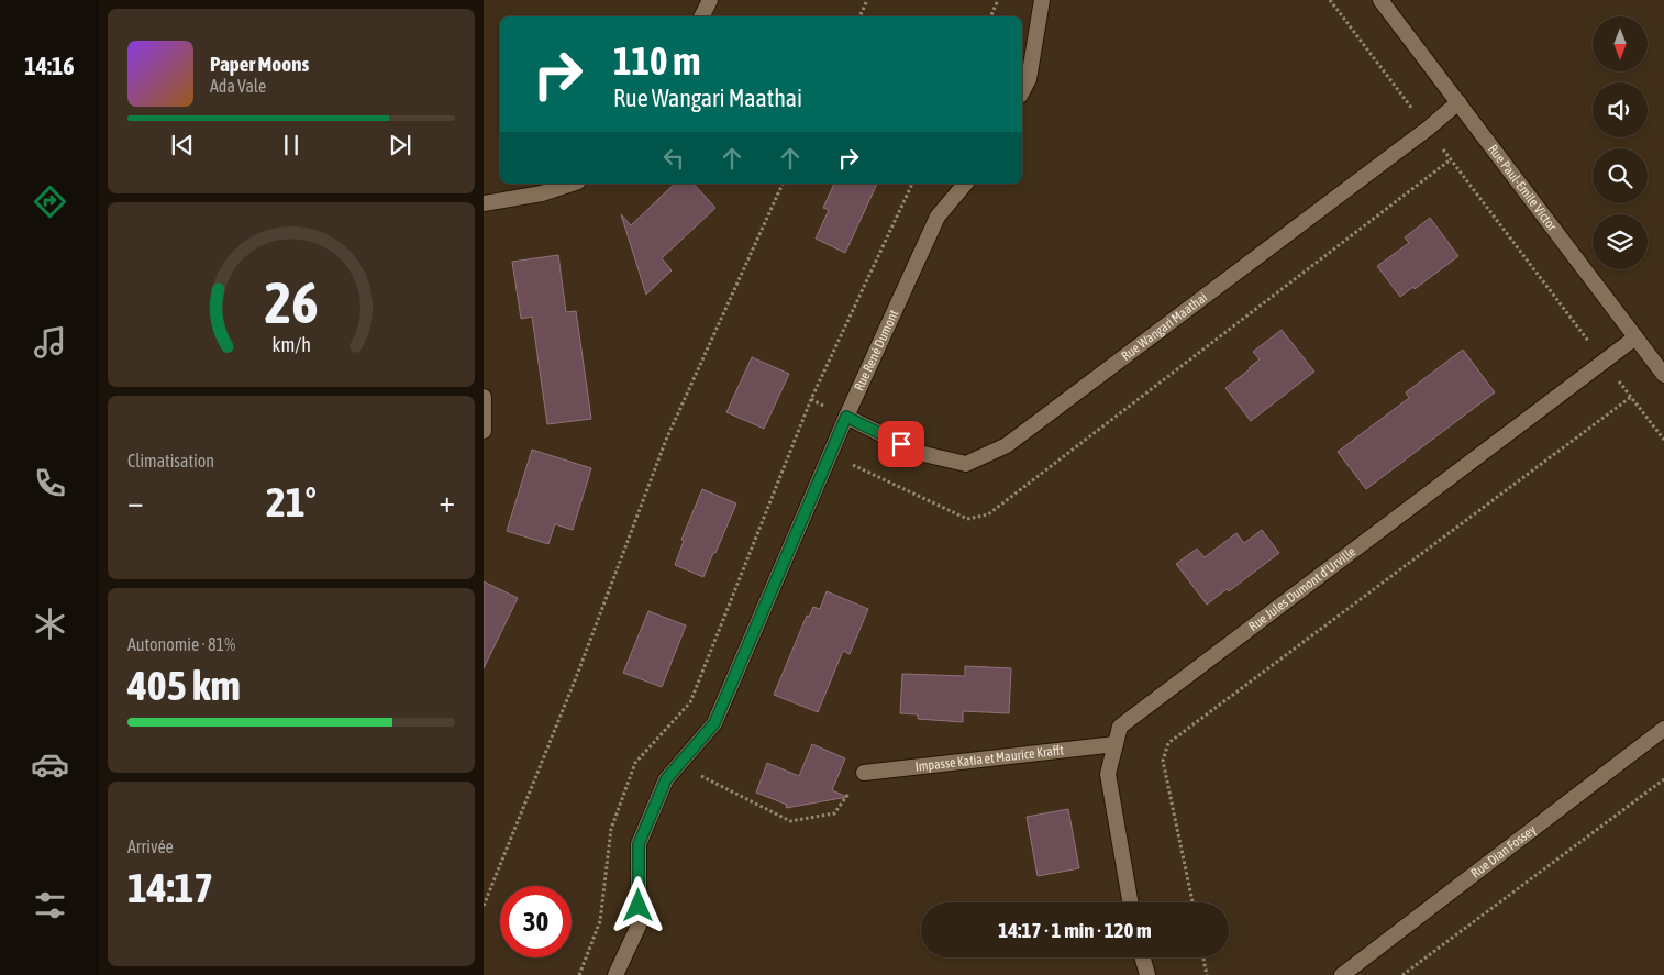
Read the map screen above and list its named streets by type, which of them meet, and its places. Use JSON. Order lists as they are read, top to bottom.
{
  "streets": {
    "street": [
      "Rue Paul-Emile Victor",
      "Rue Wangari Maathai",
      "Rue René Dumont",
      "Rue Jules Dumont d'Urville",
      "Impasse Katia et Maurice Krafft",
      "Rue Dian Fossey"
    ]
  },
  "crossings": [
    ["Rue Paul-Emile Victor", "Rue Wangari Maathai"],
    ["Rue Paul-Emile Victor", "Rue Jules Dumont d'Urville"],
    ["Rue Wangari Maathai", "Rue René Dumont"],
    ["Rue Jules Dumont d'Urville", "Impasse Katia et Maurice Krafft"]
  ],
  "north": "bottom",
  "page": {
    "tabs": "14:16",
    "turn": ["110 m", "Rue Wangari Maathai"],
    "song": ["Paper Moons", "Ada Vale"],
    "tile": [
      "Climatisation",
      ["Autonomie · 81%", "405 km"],
      ["Arrivée", "14:17"]
    ],
    "heat": ["−", "21°", "+"],
    "limit": "30",
    "trip": "14:17 · 1 min · 120 m",
    "gauge": ["26", "km/h"]
  }
}
